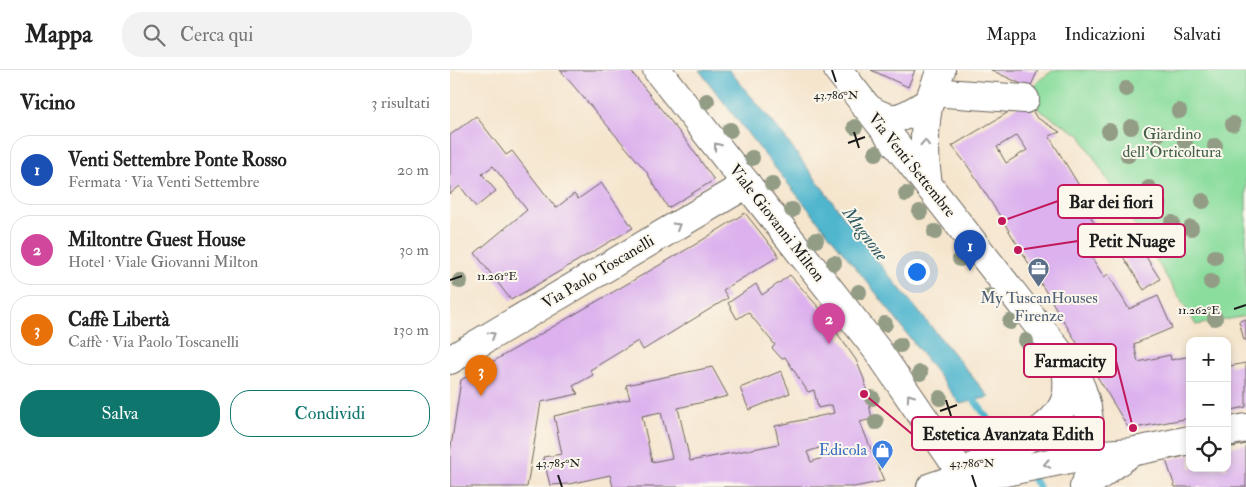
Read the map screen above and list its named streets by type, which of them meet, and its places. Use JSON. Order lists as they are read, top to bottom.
{
  "streets": {
    "street": ["Via Venti Settembre", "Viale Giovanni Milton", "Via Paolo Toscanelli"]
  },
  "crossings": [
    ["Viale Giovanni Milton", "Via Paolo Toscanelli"]
  ],
  "one_way": ["Viale Giovanni Milton", "Via Paolo Toscanelli"],
  "water": ["Mugnone"],
  "parks": ["Giardino dell'Orticoltura"],
  "places": {
    "other": [
      "Bar dei fiori",
      "Petit Nuage",
      "Estetica Avanzata Edith",
      "Farmacity"
    ],
    "office": ["My TuscanHouses Firenze"],
    "shop": ["Edicola"]
  },
  "page": {
    "header": "Mappa",
    "search": "Cerca qui",
    "nav": ["Mappa", "Indicazioni", "Salvati"],
    "heading": ["Vicino", "3 risultati"],
    "list": [
      {
        "mark": "1",
        "name": "Venti Settembre Ponte Rosso",
        "note": "Fermata · Via Venti Settembre",
        "value": "20 m"
      },
      {
        "mark": "2",
        "name": "Miltontre Guest House",
        "note": "Hotel · Viale Giovanni Milton",
        "value": "30 m"
      },
      {
        "mark": "3",
        "name": "Caffè Libertà",
        "note": "Caffè · Via Paolo Toscanelli",
        "value": "130 m"
      }
    ],
    "pins": ["1", "2", "3"],
    "map_buttons": ["+", "−"],
    "buttons": ["Salva", "Condividi"]
  },
  "coordinates": [
    "43.786°N",
    "11.261°E",
    "11.262°E",
    "43.785°N"
  ]
}
